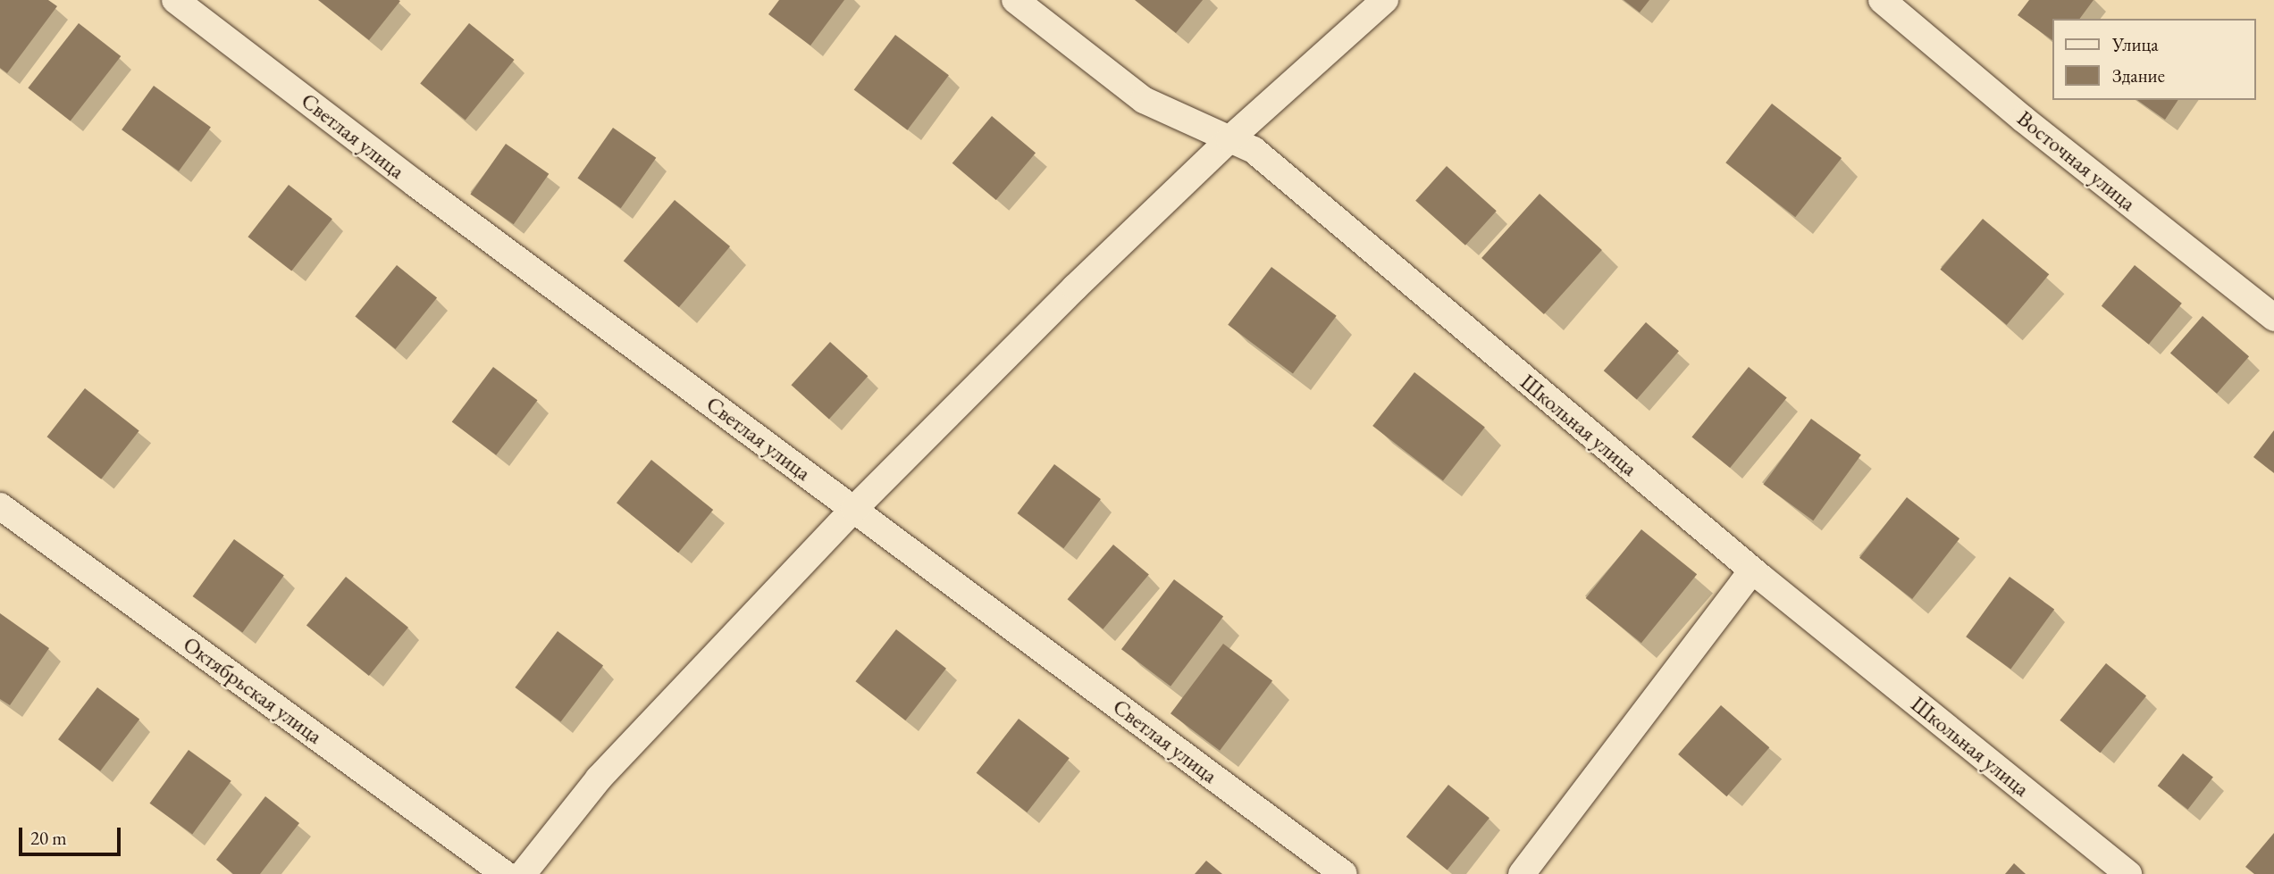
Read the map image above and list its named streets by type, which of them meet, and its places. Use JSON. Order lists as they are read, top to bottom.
{
  "streets": {
    "street": [
      "Светлая улица",
      "Восточная улица",
      "Школьная улица",
      "Октябрьская улица"
    ]
  },
  "legend": ["Улица", "Здание"],
  "scale_bar": "20 m"
}
